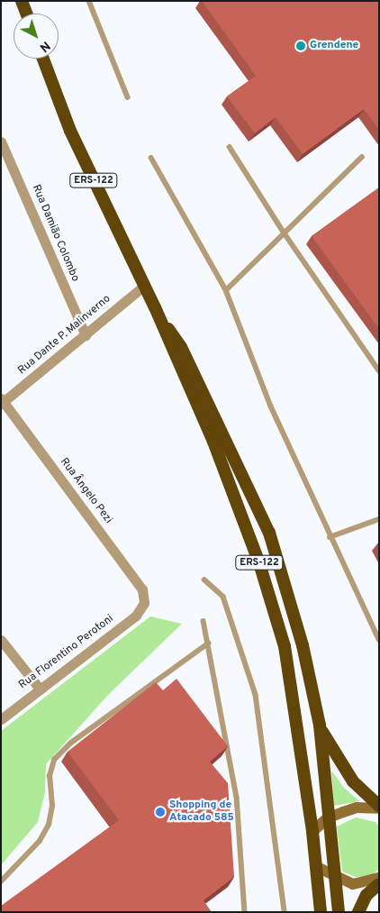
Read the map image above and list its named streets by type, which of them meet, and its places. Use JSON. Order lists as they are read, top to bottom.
{
  "streets": {
    "highway": ["ERS-122"],
    "street": [
      "Rua Damião Colombo",
      "Rua Dante P. Malinverno",
      "Rua Ângelo Pezi",
      "Rua Florentino Perotoni"
    ]
  },
  "crossings": [
    ["ERS-122", "Rua Dante P. Malinverno"],
    ["Rua Damião Colombo", "Rua Dante P. Malinverno"],
    ["Rua Dante P. Malinverno", "Rua Ângelo Pezi"],
    ["Rua Ângelo Pezi", "Rua Florentino Perotoni"]
  ],
  "places": ["Grendene", "Shopping de Atacado 585"],
  "north": "bottom right"
}
